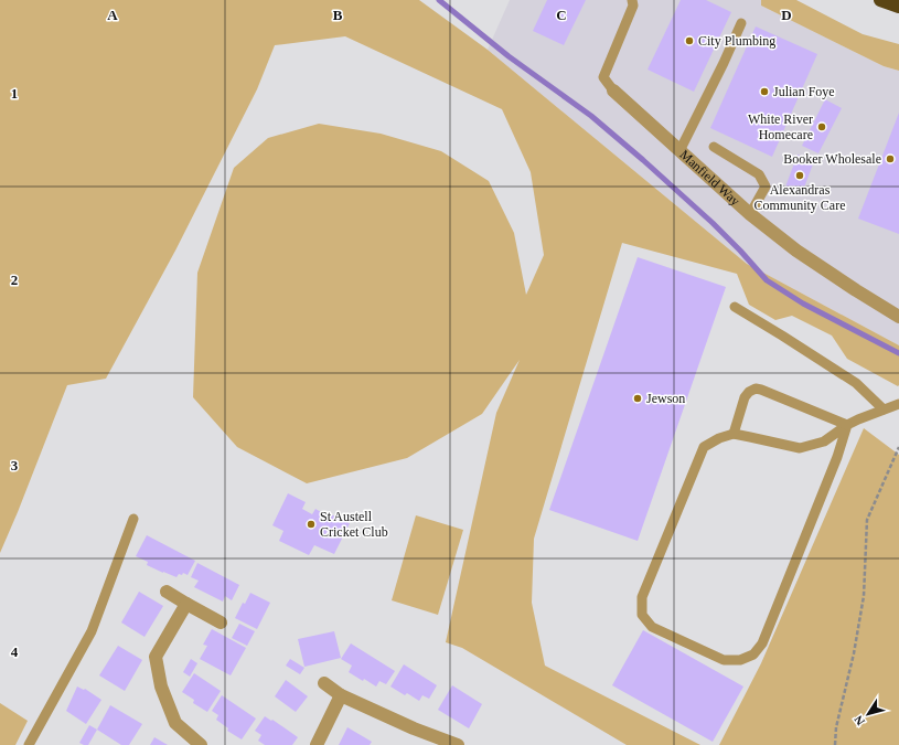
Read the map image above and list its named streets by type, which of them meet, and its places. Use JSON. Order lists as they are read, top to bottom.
{
  "streets": {
    "street": ["Manfield Way"]
  },
  "places": [
    "City Plumbing",
    "Julian Foye",
    "White River Homecare",
    "Booker Wholesale",
    "Alexandras Community Care",
    "Jewson",
    "St Austell Cricket Club"
  ],
  "north": "bottom left",
  "grid": {
    "columns": [
      "A",
      "B",
      "C",
      "D"
    ],
    "rows": [
      "1",
      "2",
      "3",
      "4"
    ]
  }
}
